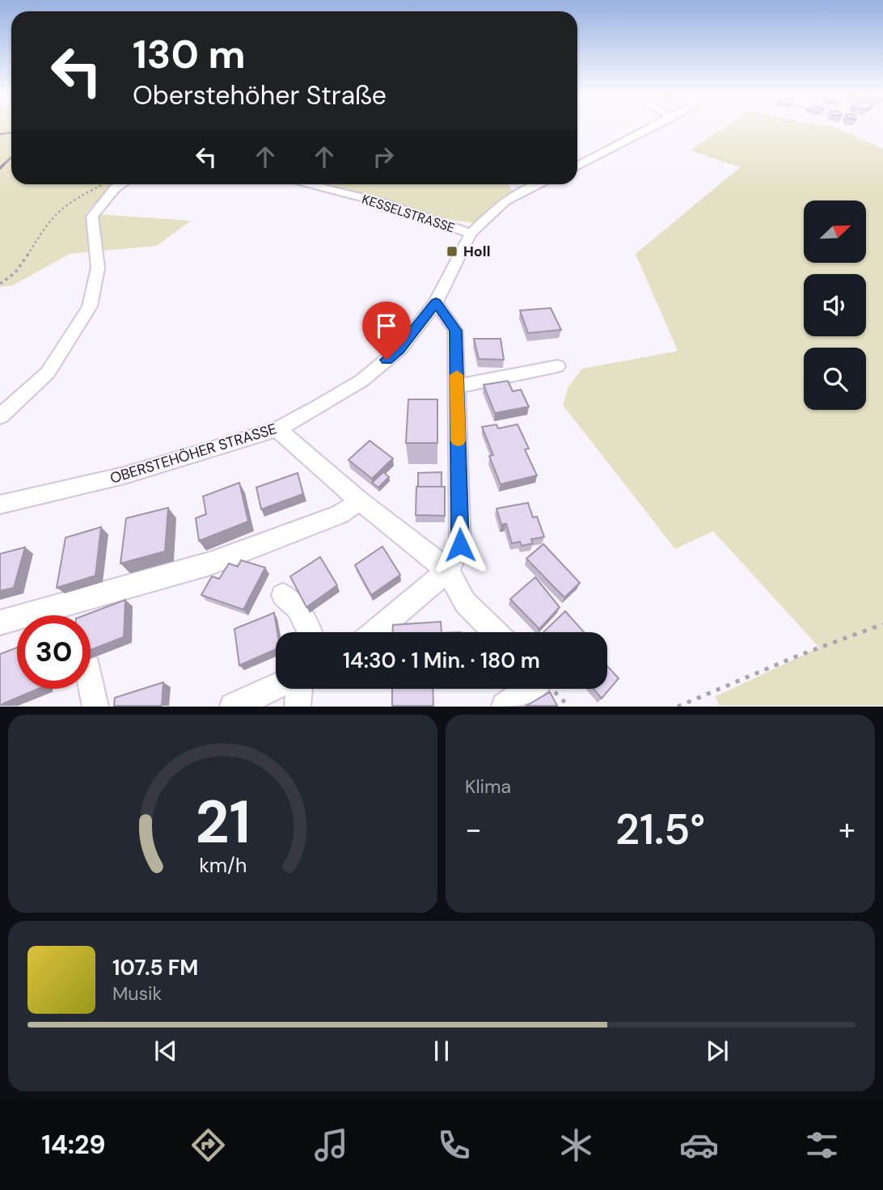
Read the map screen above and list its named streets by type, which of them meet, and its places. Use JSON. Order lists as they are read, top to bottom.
{
  "streets": {
    "street": ["KESSELSTRASSE", "OBERSTEHÖHER STRASSE"]
  },
  "crossings": [
    ["KESSELSTRASSE", "OBERSTEHÖHER STRASSE"]
  ],
  "places": {
    "transit": ["Holl"]
  },
  "north": "top right",
  "page": {
    "turn": ["130 m", "Oberstehöher Straße"],
    "limit": "30",
    "trip": "14:30 · 1 Min. · 180 m",
    "tile": "Klima",
    "heat": ["−", "21.5°", "+"],
    "song": ["107.5 FM", "Musik"],
    "tabs": "14:29",
    "gauge": ["21", "km/h"]
  }
}
